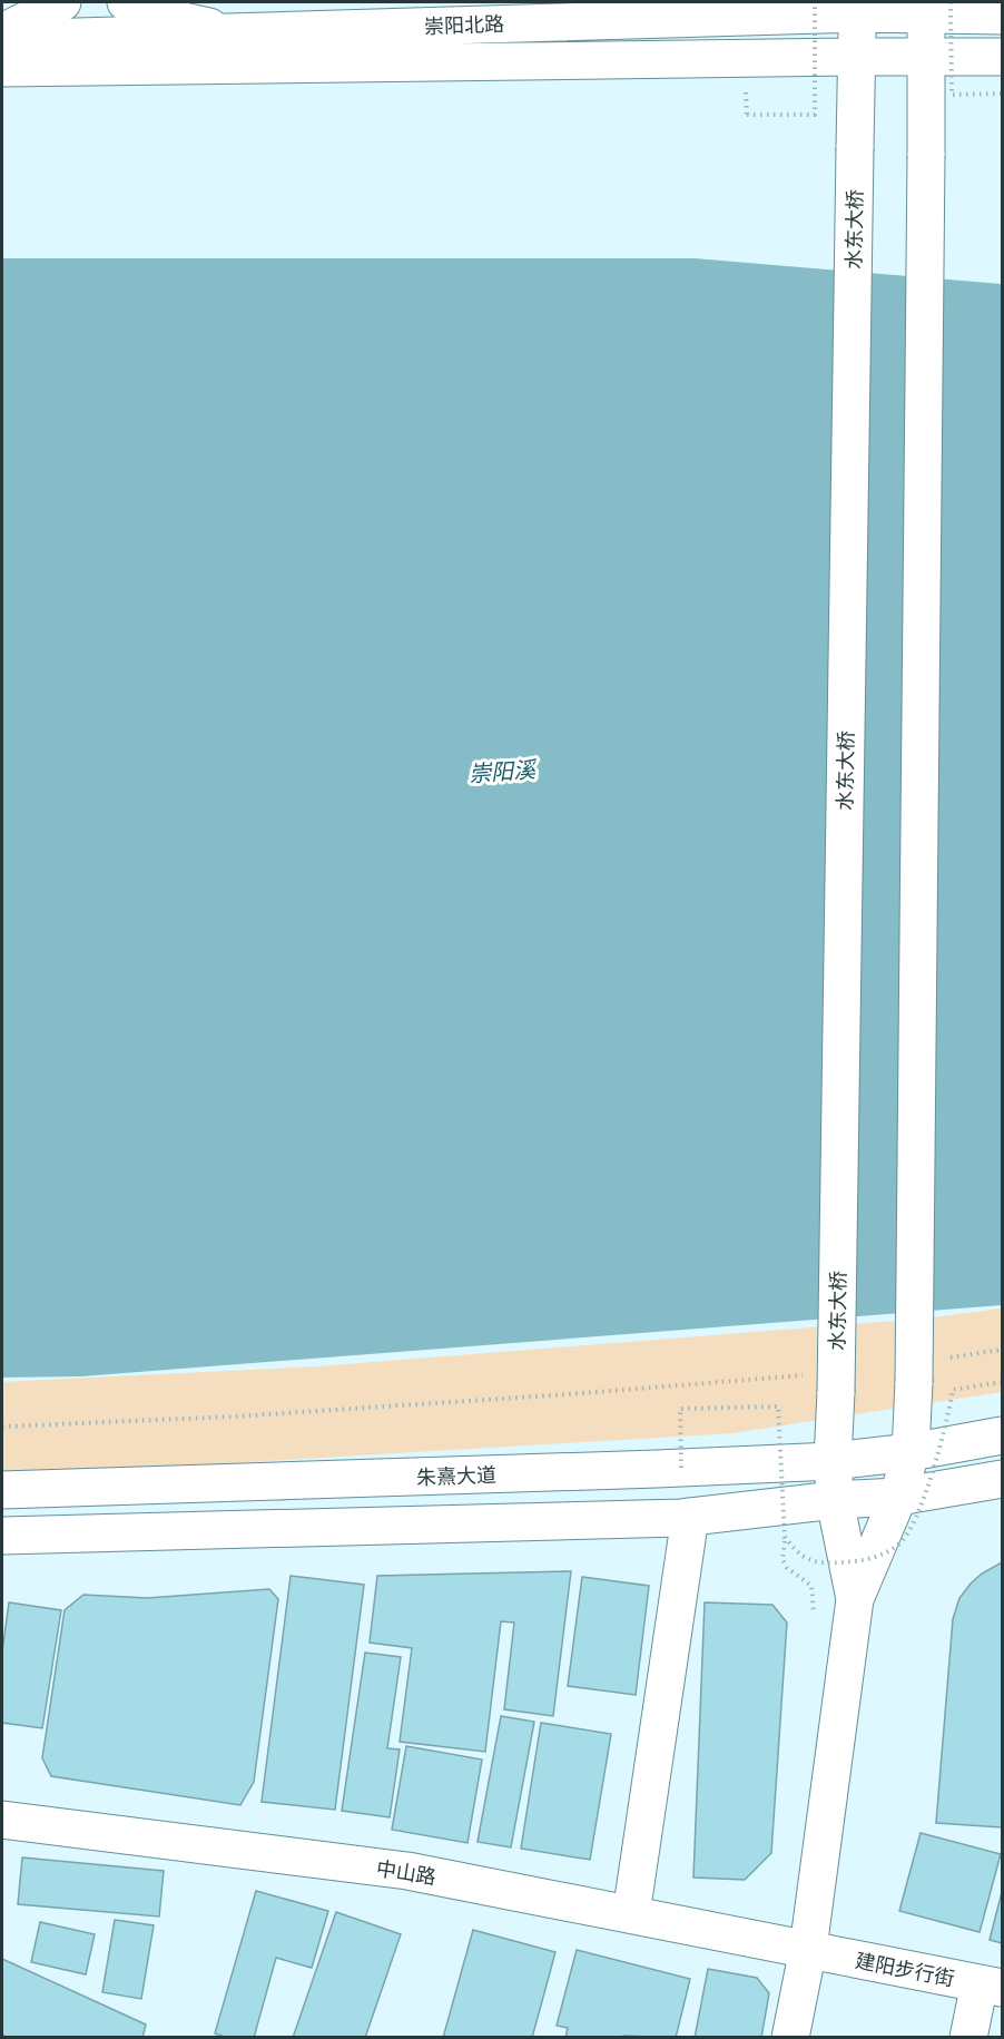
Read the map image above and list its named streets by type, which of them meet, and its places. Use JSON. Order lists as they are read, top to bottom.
{
  "streets": {
    "main road": [
      "崇阳北路",
      "水东大桥",
      "朱熹大道",
      "中山路",
      "建阳步行街"
    ]
  },
  "crossings": [
    ["崇阳北路", "水东大桥"],
    ["水东大桥", "朱熹大道"],
    ["中山路", "建阳步行街"]
  ],
  "water": ["崇阳溪"]
}
